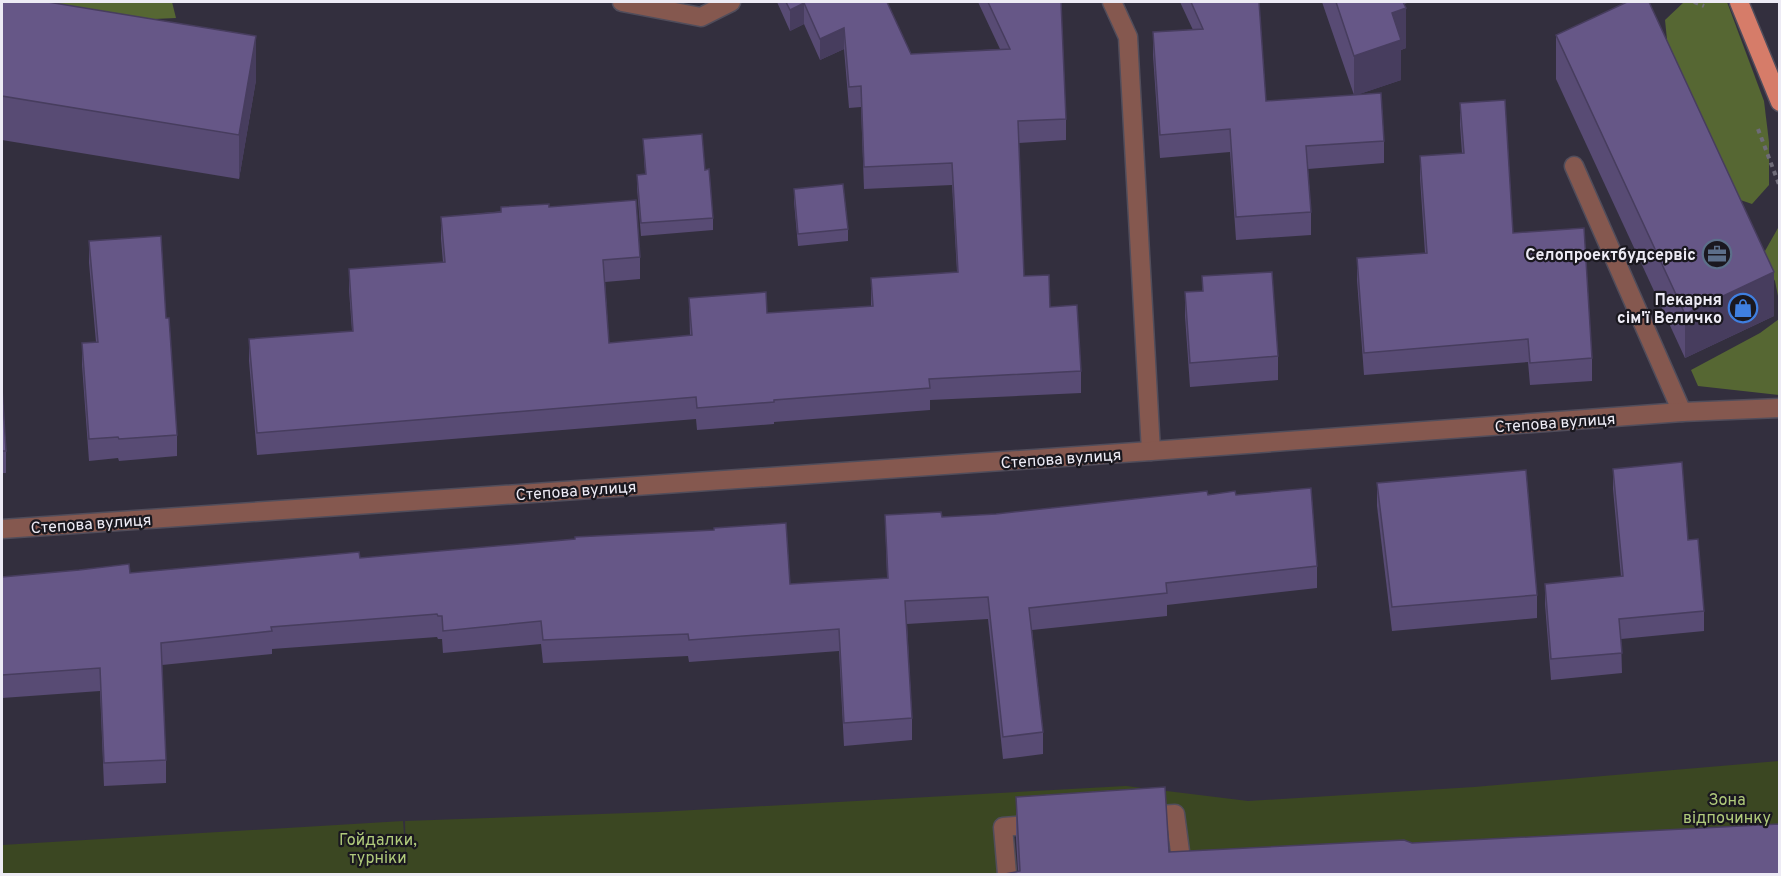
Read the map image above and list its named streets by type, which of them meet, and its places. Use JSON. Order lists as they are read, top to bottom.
{
  "streets": {
    "street": ["Степова вулиця"]
  },
  "parks": ["Зона відпочинку", "Гойдалки, турніки"],
  "places": {
    "office": ["Селопроектбудсервіс"],
    "shop": ["Пекарня сім'ї Величко"]
  }
}
